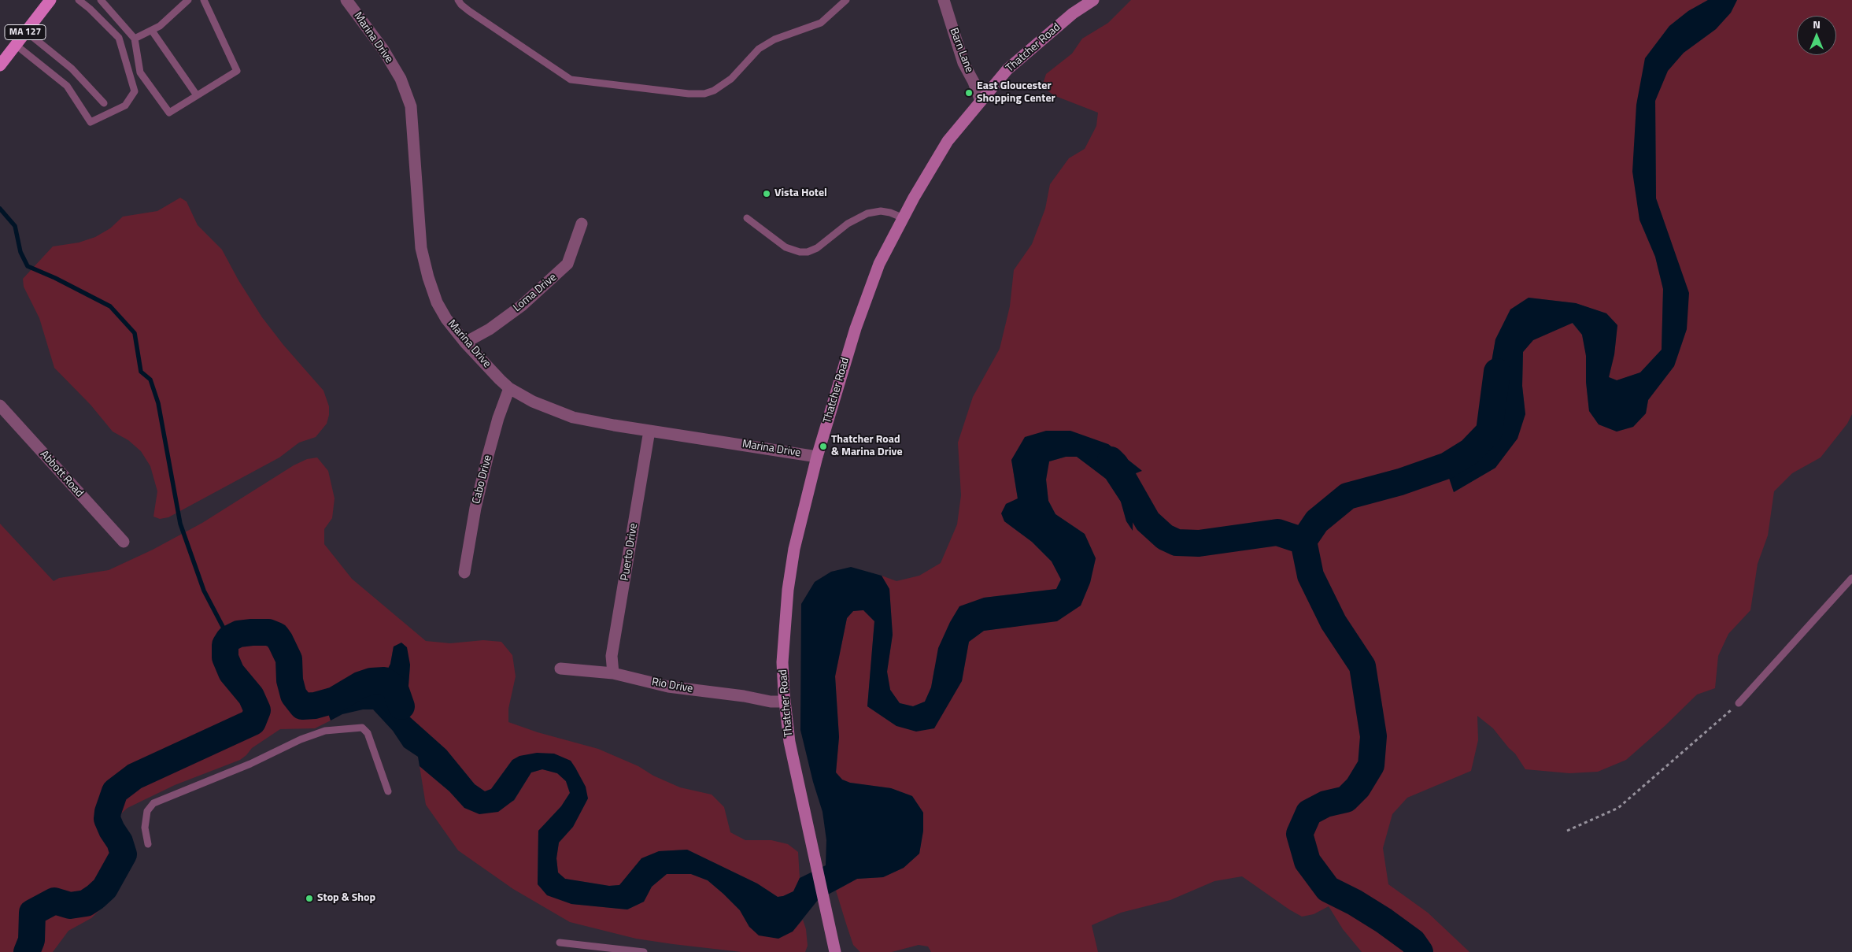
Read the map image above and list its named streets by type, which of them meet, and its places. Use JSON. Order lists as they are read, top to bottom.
{
  "streets": {
    "main road": ["MA 127", "Thatcher Road"],
    "street": [
      "Marina Drive",
      "Barn Lane",
      "Loma Drive",
      "Abbott Road",
      "Cabo Drive",
      "Puerto Drive",
      "Rio Drive"
    ]
  },
  "crossings": [
    ["Marina Drive", "Thatcher Road"],
    ["Marina Drive", "Loma Drive"],
    ["Marina Drive", "Cabo Drive"],
    ["Marina Drive", "Puerto Drive"],
    ["Thatcher Road", "Barn Lane"],
    ["Thatcher Road", "Rio Drive"],
    ["Puerto Drive", "Rio Drive"]
  ],
  "places": [
    "East Gloucester Shopping Center",
    "Vista Hotel",
    "Thatcher Road & Marina Drive",
    "Stop & Shop"
  ],
  "north": "top"
}
